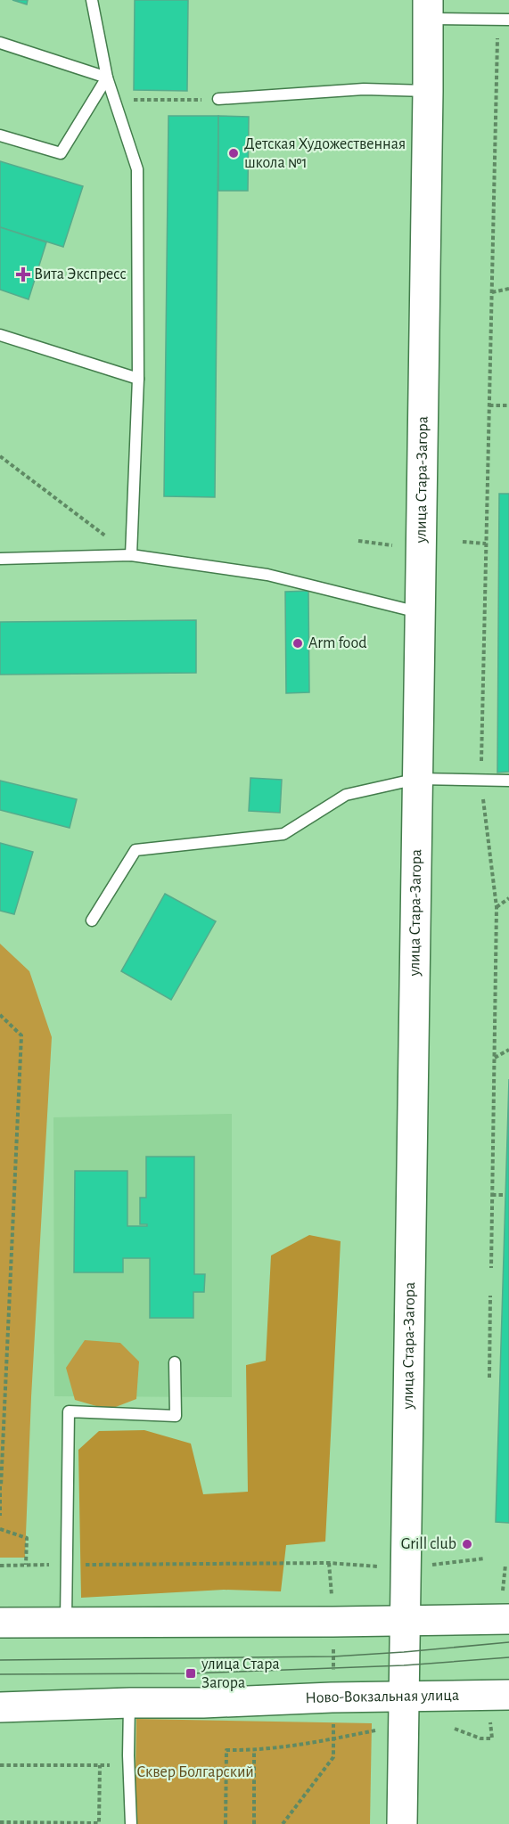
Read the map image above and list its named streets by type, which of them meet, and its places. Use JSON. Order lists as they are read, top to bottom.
{
  "streets": {
    "main road": ["улица Стара-Загора", "Ново-Вокзальная улица"]
  },
  "crossings": [
    ["улица Стара-Загора", "Ново-Вокзальная улица"]
  ],
  "parks": ["Сквер Болгарский"],
  "places": {
    "other": ["Детская Художественная школа №1", "Arm food", "Grill club"],
    "health": ["Вита Экспресс"],
    "transit": ["улица Стара Загора"]
  }
}
